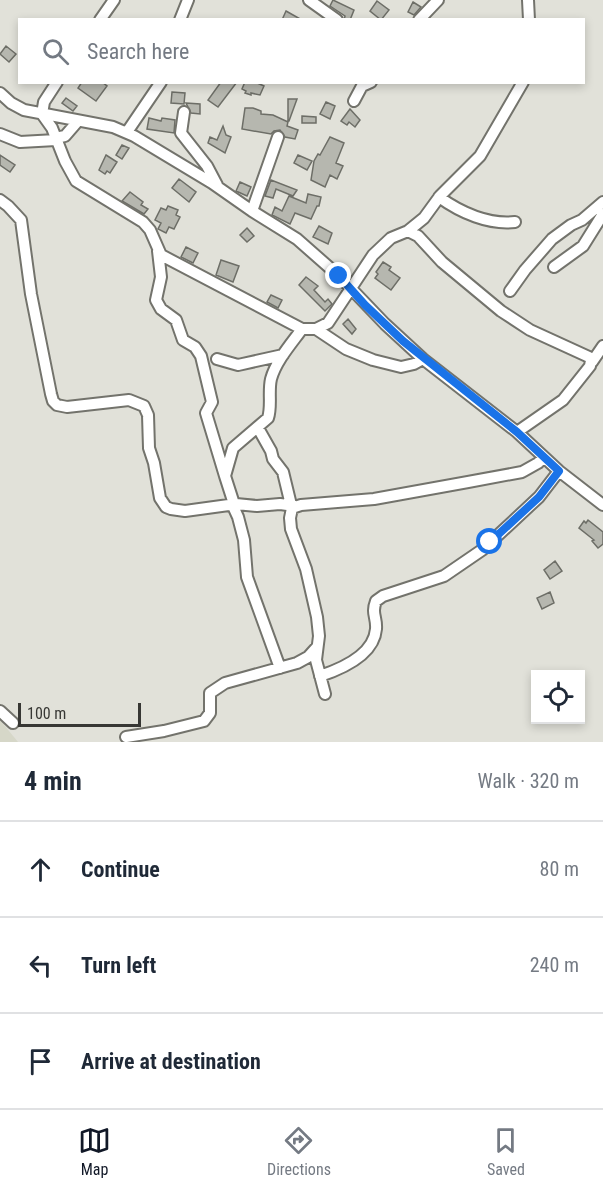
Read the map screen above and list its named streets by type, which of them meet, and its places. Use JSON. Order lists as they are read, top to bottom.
{
  "scale_bar": "100 m",
  "page": {
    "search": "Search here",
    "scale": "100 m",
    "heading": ["4 min", "Walk · 320 m"],
    "list": [
      ["Continue", "80 m"],
      ["Turn left", "240 m"],
      "Arrive at destination"
    ],
    "nav": ["Map", "Directions", "Saved"]
  }
}
